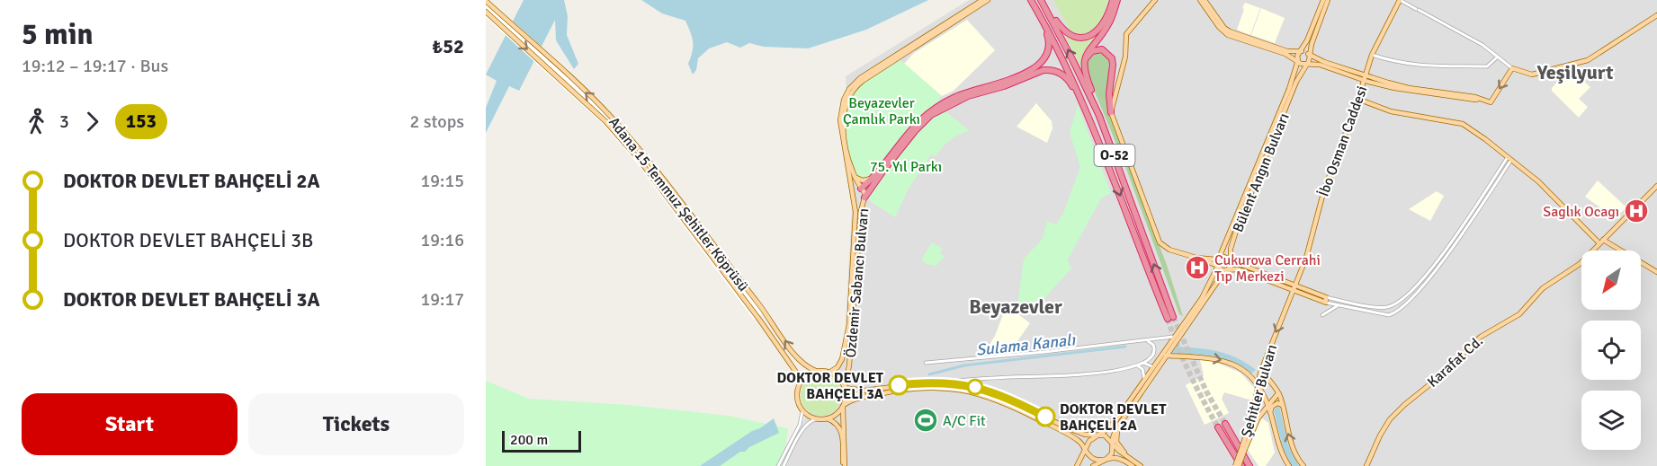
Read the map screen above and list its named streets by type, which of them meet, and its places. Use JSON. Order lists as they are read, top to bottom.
{
  "streets": {
    "highway": ["O-52"],
    "main road": [
      "İbo Osman Caddesi",
      "Bülent Angın Bulvarı",
      "Adana 15 Temmuz Şehitler Köprüsü",
      "Özdemir Sabancı Bulvarı",
      "Karafat Cd.",
      "Şehitler Bulvarı"
    ]
  },
  "crossings": [
    ["İbo Osman Caddesi", "Şehitler Bulvarı"],
    ["Adana 15 Temmuz Şehitler Köprüsü", "Özdemir Sabancı Bulvarı"]
  ],
  "one_way": ["Şehitler Bulvarı"],
  "districts": ["Yeşilyurt", "Beyazevler"],
  "water": ["Sulama Kanalı"],
  "parks": ["Beyazevler Çamlık Parkı", "75. Yıl Parkı"],
  "places": {
    "hospital": ["Saglık Ocagı", "Cukurova Cerrahi Tıp Merkezi"],
    "other": ["DOKTOR DEVLET BAHÇELİ 3A", "DOKTOR DEVLET BAHÇELİ 2A"],
    "sports": ["A/C Fit"]
  },
  "lines": ["bus line 153"],
  "scale_bar": "200 m",
  "north": "bottom left",
  "page": {
    "heading": ["5 min", "19:12 – 19:17 · Bus", "₺52"],
    "legs": ["3", "153", "2 stops"],
    "list": [
      {
        "name": "DOKTOR DEVLET BAHÇELİ 2A",
        "value": "19:15"
      },
      {
        "name": "DOKTOR DEVLET BAHÇELİ 3B",
        "value": "19:16"
      },
      {
        "name": "DOKTOR DEVLET BAHÇELİ 3A",
        "value": "19:17"
      }
    ],
    "buttons": ["Start", "Tickets"],
    "scale": "200 m"
  }
}
